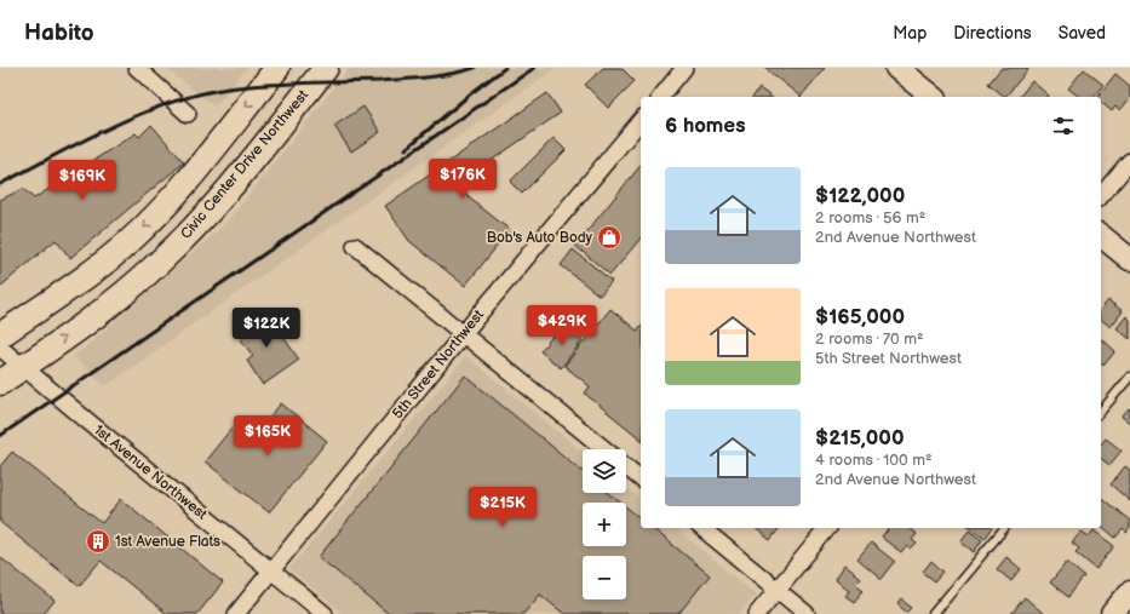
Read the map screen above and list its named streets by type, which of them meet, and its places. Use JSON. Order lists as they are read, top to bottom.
{
  "streets": {
    "main road": ["Civic Center Drive Northwest"],
    "street": ["5th Street Northwest", "1st Avenue Northwest"]
  },
  "crossings": [
    ["Civic Center Drive Northwest", "1st Avenue Northwest"],
    ["5th Street Northwest", "1st Avenue Northwest"]
  ],
  "places": {
    "shop": ["Bob's Auto Body"],
    "building": ["1st Avenue Flats"]
  },
  "page": {
    "header": "Habito",
    "nav": ["Map", "Directions", "Saved"],
    "heading": "6 homes",
    "list": [
      {
        "name": "$122,000",
        "note": "2 rooms · 56 m² · 2nd Avenue Northwest"
      },
      {
        "name": "$165,000",
        "note": "2 rooms · 70 m² · 5th Street Northwest"
      },
      {
        "name": "$215,000",
        "note": "4 rooms · 100 m² · 2nd Avenue Northwest"
      }
    ],
    "price": [
      "$176K",
      "$169K",
      "$429K",
      "$122K",
      "$165K",
      "$215K"
    ],
    "map_buttons": ["+", "−"]
  }
}
